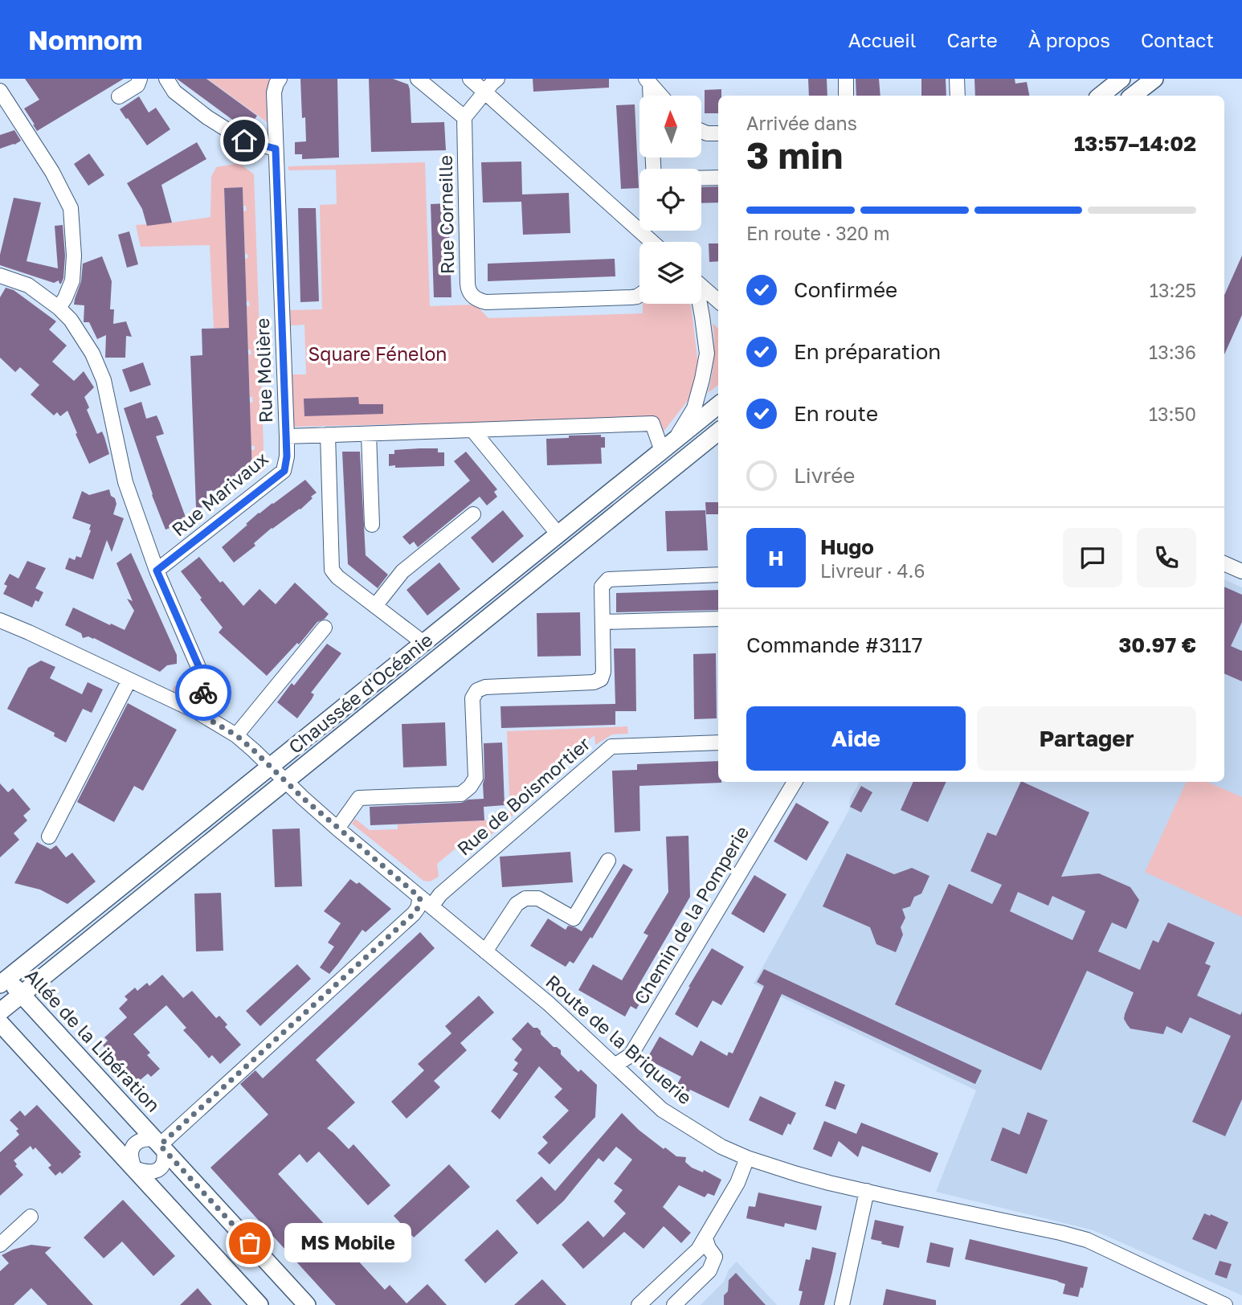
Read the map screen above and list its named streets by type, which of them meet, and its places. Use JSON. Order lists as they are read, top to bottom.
{
  "streets": {
    "main road": ["Chaussée d'Océanie", "Allée de la Libération"],
    "street": [
      "Rue Corneille",
      "Rue Molière",
      "Rue Marivaux",
      "Rue de Boismortier",
      "Chemin de la Pomperie",
      "Route de la Briquerie"
    ]
  },
  "crossings": [
    ["Rue Molière", "Rue Marivaux"],
    ["Rue Molière", "Chaussée d'Océanie"],
    ["Chaussée d'Océanie", "Route de la Briquerie"],
    ["Chaussée d'Océanie", "Allée de la Libération"],
    ["Rue de Boismortier", "Route de la Briquerie"],
    ["Rue de Boismortier", "Allée de la Libération"],
    ["Chemin de la Pomperie", "Route de la Briquerie"]
  ],
  "parks": ["Square Fénelon"],
  "places": ["MS Mobile"],
  "north": "top",
  "page": {
    "header": "Nomnom",
    "nav": [
      "Accueil",
      "Carte",
      "À propos",
      "Contact"
    ],
    "heading": ["3 min", "Arrivée dans", "13:57–14:02"],
    "panel": [
      "Hugo",
      "Livreur · 4.6",
      "Commande #3117",
      "30.97 €"
    ],
    "bar": "En route · 320 m",
    "list": [
      ["Confirmée", "13:25"],
      ["En préparation", "13:36"],
      ["En route", "13:50"],
      "Livrée"
    ],
    "round": "H",
    "buttons": ["Aide", "Partager"],
    "bubble": "MS Mobile"
  }
}
